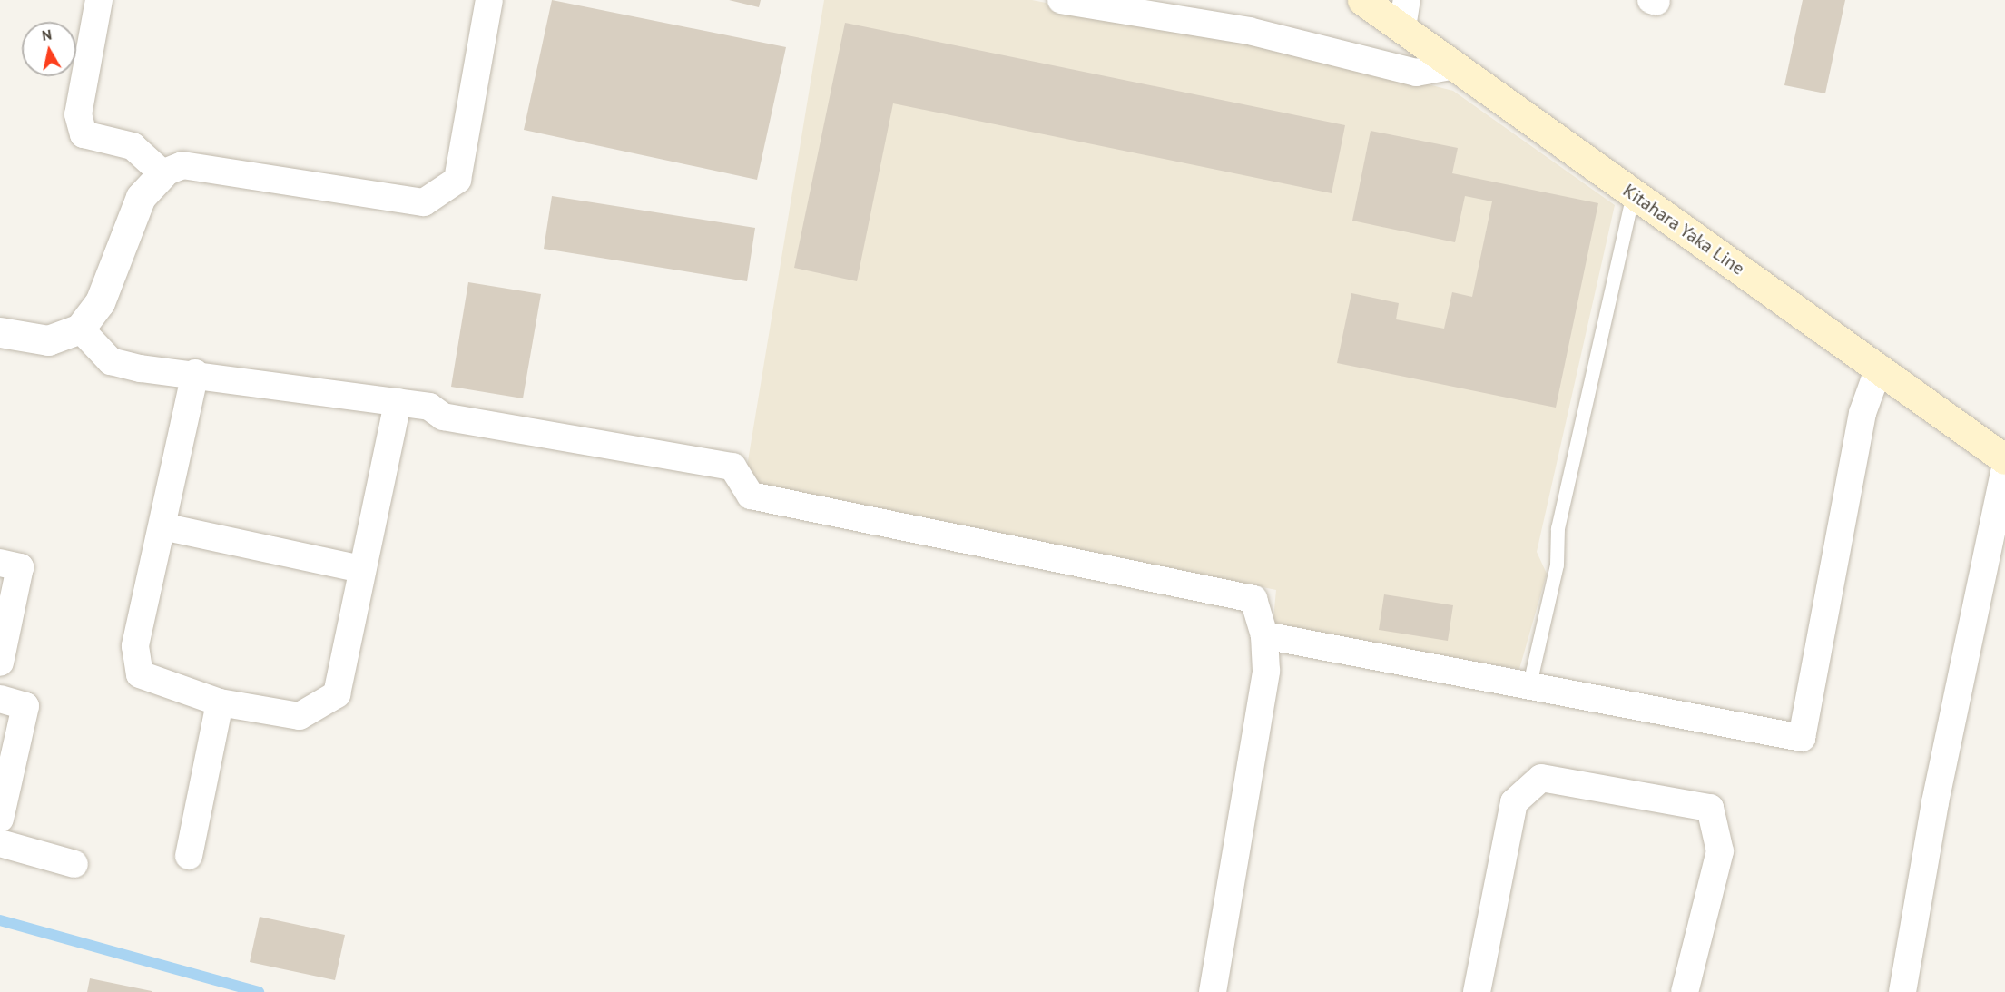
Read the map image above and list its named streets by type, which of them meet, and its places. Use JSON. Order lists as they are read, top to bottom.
{
  "streets": {
    "main road": ["Kitahara Yaka Line"]
  },
  "north": "top"
}
